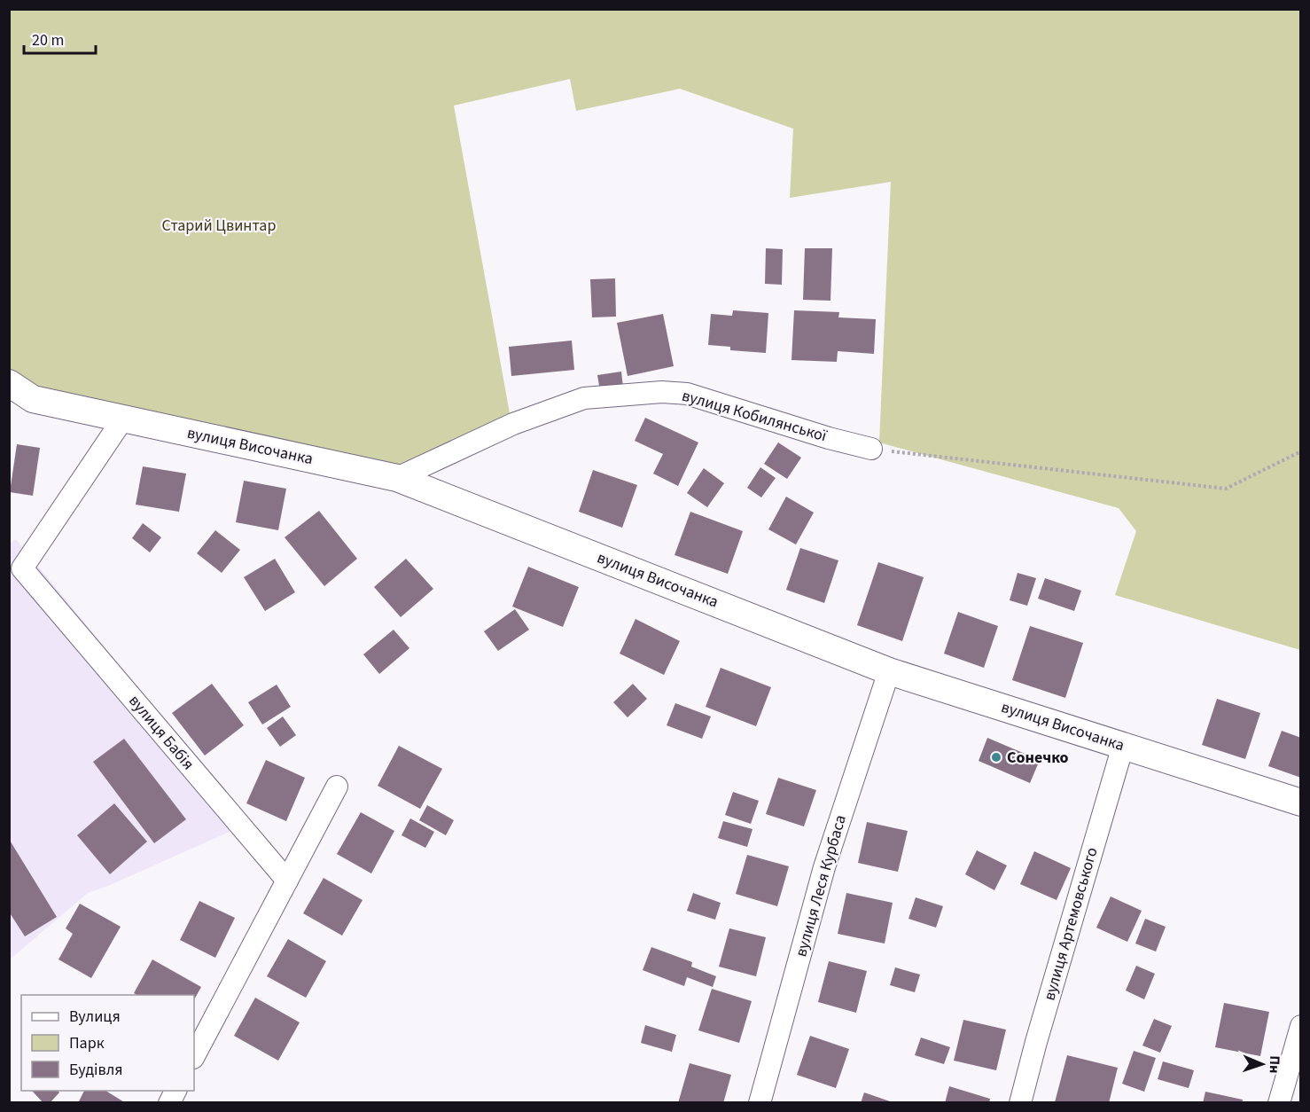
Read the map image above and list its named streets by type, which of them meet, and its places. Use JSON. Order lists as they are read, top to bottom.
{
  "streets": {
    "street": [
      "вулиця Кобилянської",
      "вулиця Височанка",
      "вулиця Бабія",
      "вулиця Леся Курбаса",
      "вулиця Артемовського"
    ]
  },
  "crossings": [
    ["вулиця Кобилянської", "вулиця Височанка"],
    ["вулиця Височанка", "вулиця Бабія"],
    ["вулиця Височанка", "вулиця Леся Курбаса"],
    ["вулиця Височанка", "вулиця Артемовського"]
  ],
  "parks": ["Старий Цвинтар"],
  "places": ["Сонечко"],
  "legend": ["Вулиця", "Парк", "Будівля"],
  "scale_bar": "20 m",
  "north": "right"
}
